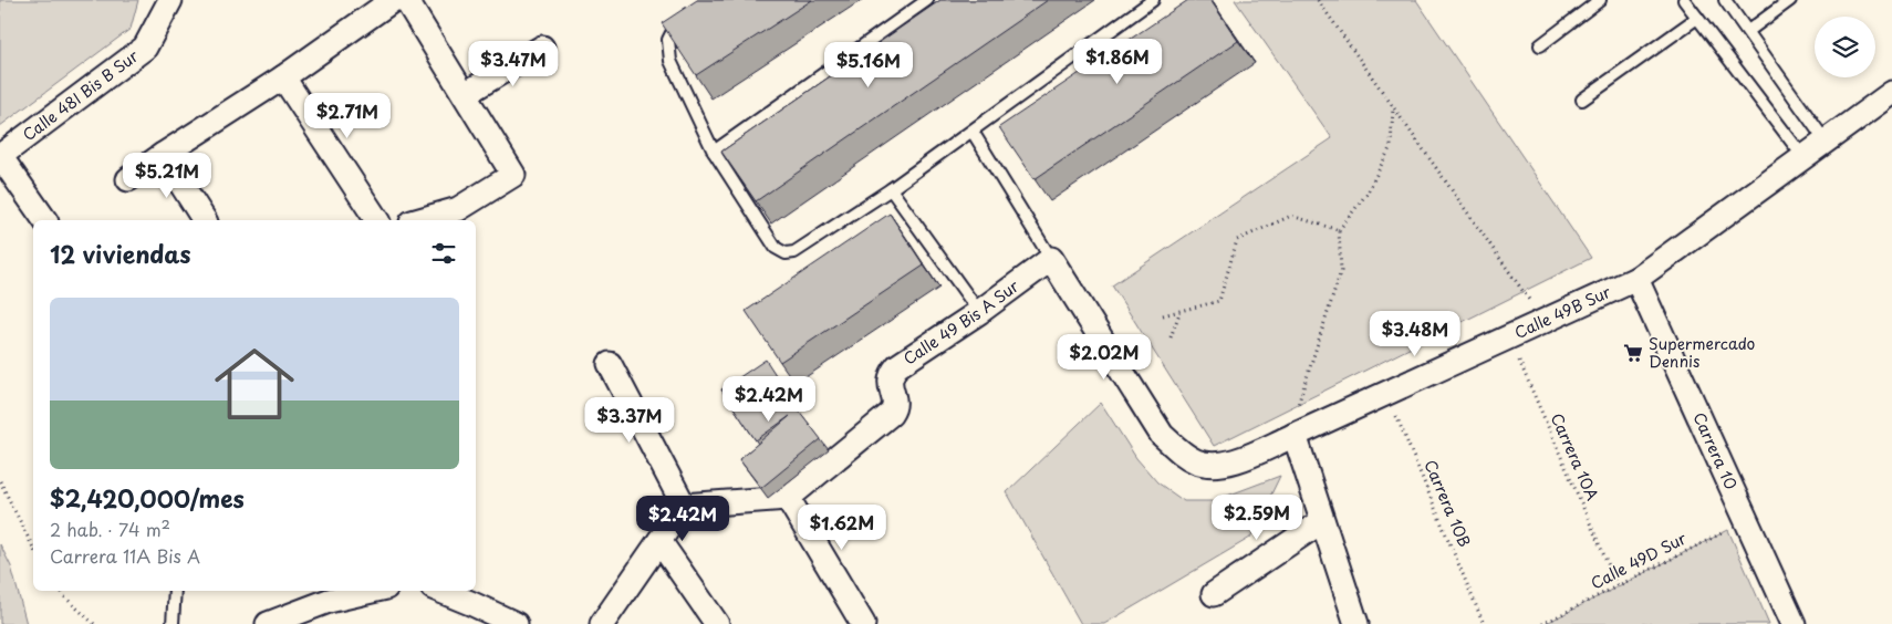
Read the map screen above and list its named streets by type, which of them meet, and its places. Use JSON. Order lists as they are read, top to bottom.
{
  "streets": {
    "street": [
      "Calle 48I Bis B Sur",
      "Calle 49B Sur",
      "Calle 49 Bis A Sur",
      "Carrera 10"
    ],
    "path": ["Carrera 10A", "Carrera 10B", "Calle 49D Sur"]
  },
  "crossings": [
    ["Calle 49B Sur", "Calle 49 Bis A Sur"],
    ["Calle 49B Sur", "Carrera 10"],
    ["Calle 49B Sur", "Carrera 10A"],
    ["Calle 49B Sur", "Carrera 10B"],
    ["Carrera 10", "Calle 49D Sur"],
    ["Carrera 10A", "Calle 49D Sur"]
  ],
  "places": {
    "supermarket": ["Supermercado Dennis"]
  },
  "page": {
    "price": [
      "$1.86M",
      "$3.47M",
      "$5.16M",
      "$2.71M",
      "$5.21M",
      "$3.48M",
      "$2.02M",
      "$2.42M",
      "$3.37M",
      "$2.59M",
      "$2.42M",
      "$1.62M"
    ],
    "heading": "12 viviendas",
    "list": [
      {
        "name": "$2,420,000/mes",
        "note": "2 hab. · 74 m² · Carrera 11A Bis A"
      }
    ]
  }
}
